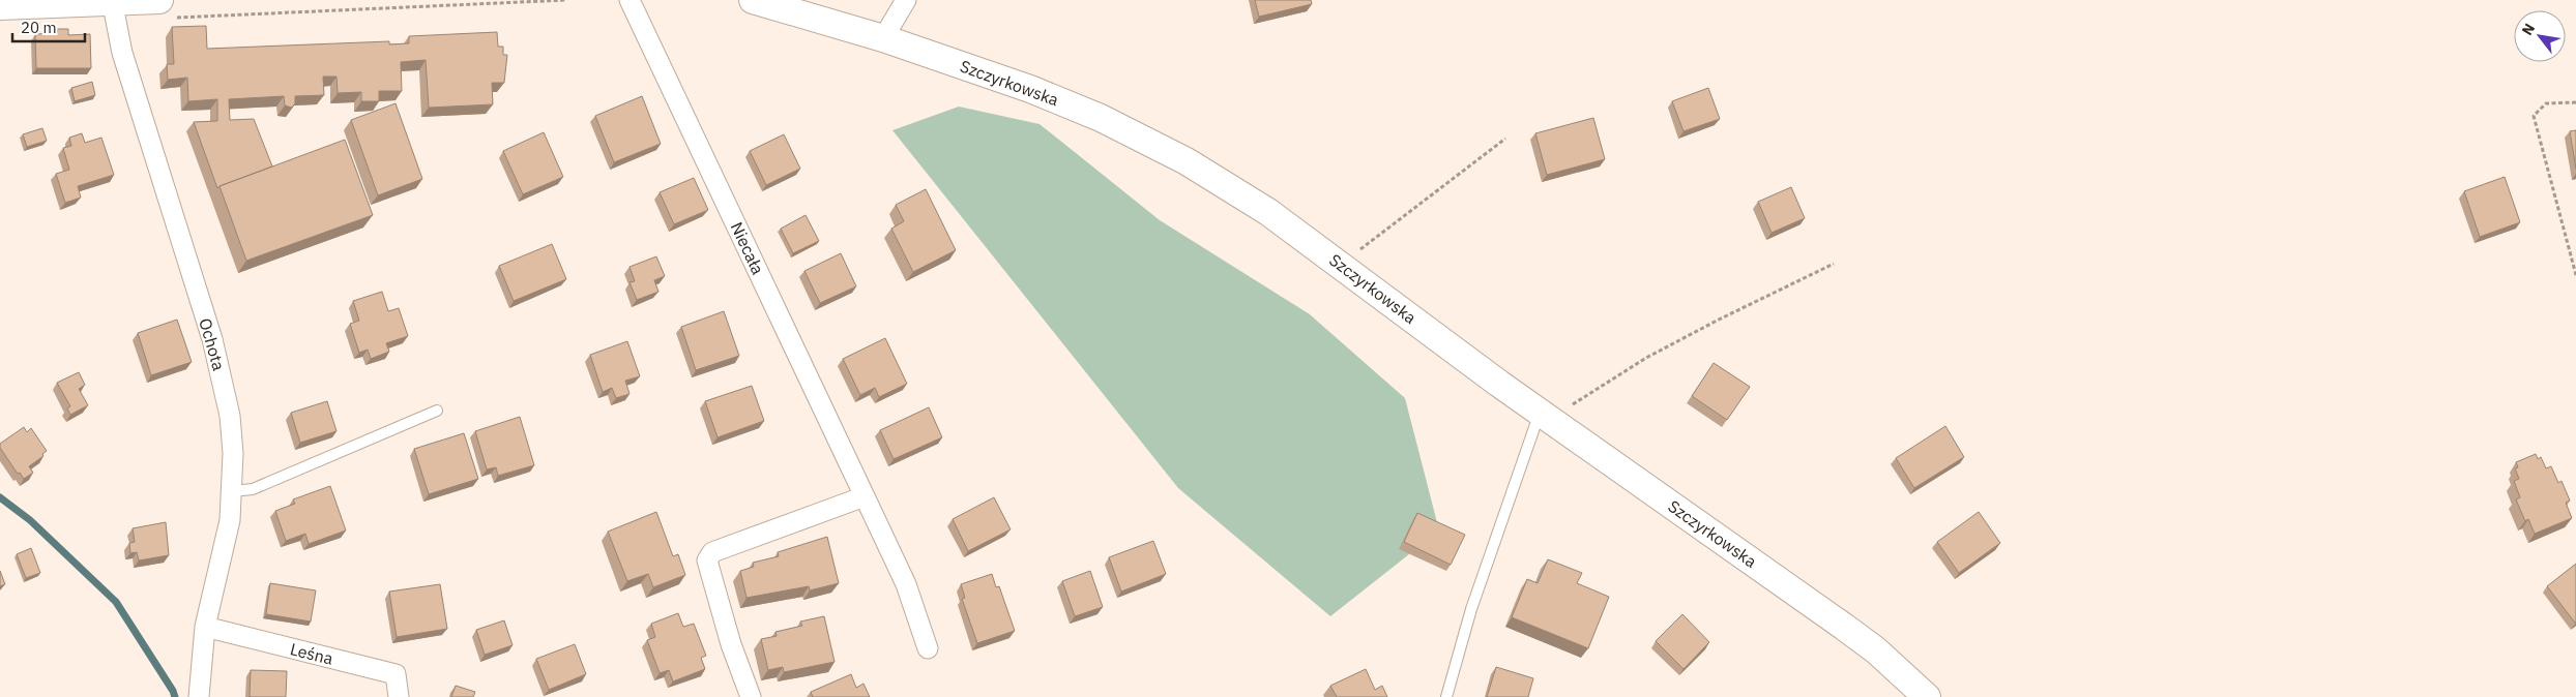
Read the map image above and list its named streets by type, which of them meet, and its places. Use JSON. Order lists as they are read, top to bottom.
{
  "streets": {
    "main road": ["Szczyrkowska"],
    "street": ["Niecała", "Ochota", "Leśna"]
  },
  "crossings": [
    ["Ochota", "Leśna"]
  ],
  "scale_bar": "20 m",
  "north": "top left"
}
